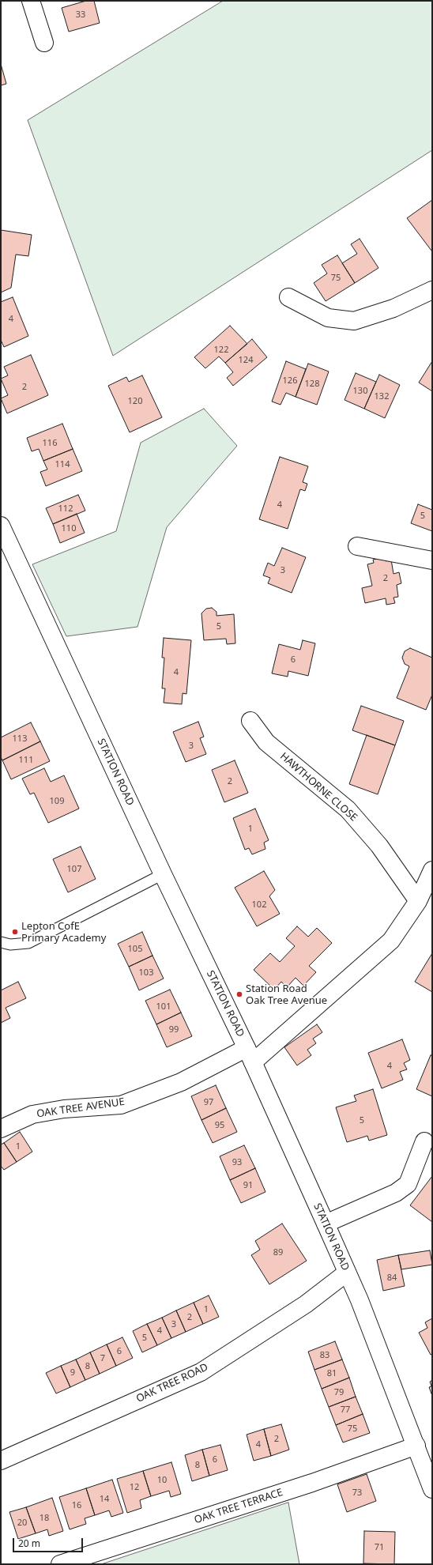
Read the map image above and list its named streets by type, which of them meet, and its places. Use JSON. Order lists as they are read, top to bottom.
{
  "streets": {
    "street": [
      "STATION ROAD",
      "HAWTHORNE CLOSE",
      "OAK TREE AVENUE",
      "OAK TREE ROAD",
      "OAK TREE TERRACE"
    ]
  },
  "crossings": [
    ["STATION ROAD", "OAK TREE AVENUE"],
    ["STATION ROAD", "OAK TREE ROAD"],
    ["STATION ROAD", "OAK TREE TERRACE"],
    ["HAWTHORNE CLOSE", "OAK TREE AVENUE"]
  ],
  "places": ["Lepton CofE Primary Academy", "Station Road Oak Tree Avenue"],
  "house_numbers": [
    "33",
    "75",
    "4",
    "122",
    "124",
    "126",
    "128",
    "2",
    "130",
    "132",
    "120",
    "116",
    "114",
    "4",
    "112",
    "5",
    "110",
    "3",
    "2",
    "5",
    "6",
    "4",
    "113",
    "3",
    "111",
    "2",
    "109",
    "1",
    "107",
    "102",
    "105",
    "103",
    "101",
    "99",
    "4",
    "97",
    "5",
    "95",
    "1",
    "93",
    "91",
    "89",
    "84",
    "1",
    "2",
    "3",
    "4",
    "5",
    "6",
    "83",
    "7",
    "8",
    "9",
    "81",
    "79",
    "77",
    "75",
    "2",
    "4",
    "6",
    "8",
    "10",
    "12",
    "73",
    "14",
    "16",
    "18",
    "20",
    "71"
  ],
  "scale_bar": "20 m"
}
